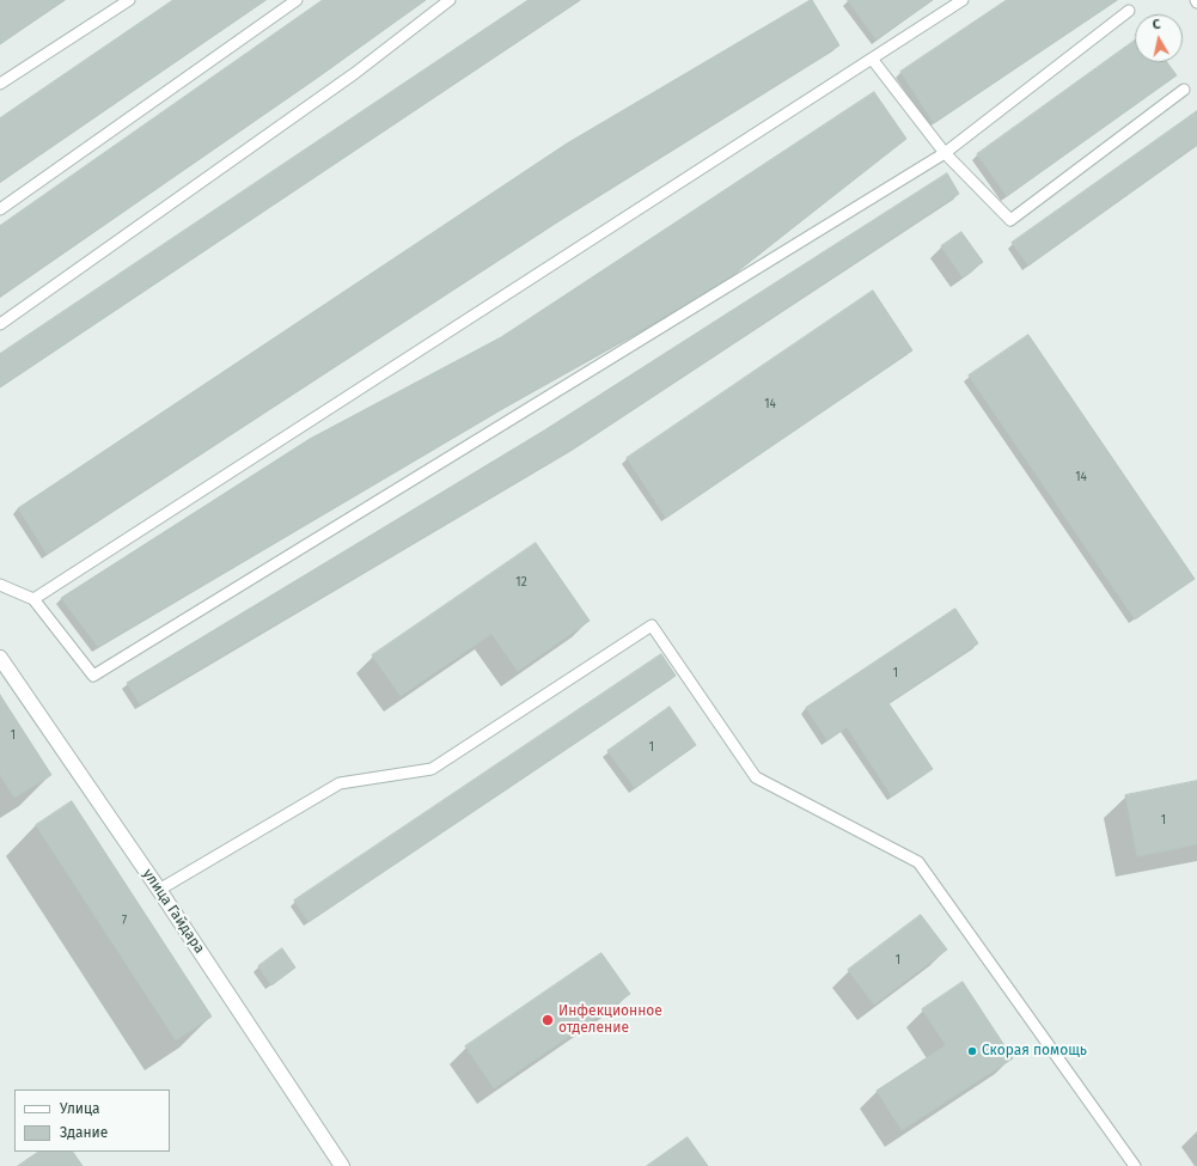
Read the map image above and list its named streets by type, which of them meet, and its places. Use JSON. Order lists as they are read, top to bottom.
{
  "streets": {
    "street": ["улица Гайдара"]
  },
  "places": ["Инфекционное отделение", "Скорая помощь"],
  "house_numbers": [
    "14",
    "14",
    "12",
    "1",
    "1",
    "1",
    "1",
    "7",
    "1"
  ],
  "legend": ["Улица", "Здание"],
  "north": "top"
}
